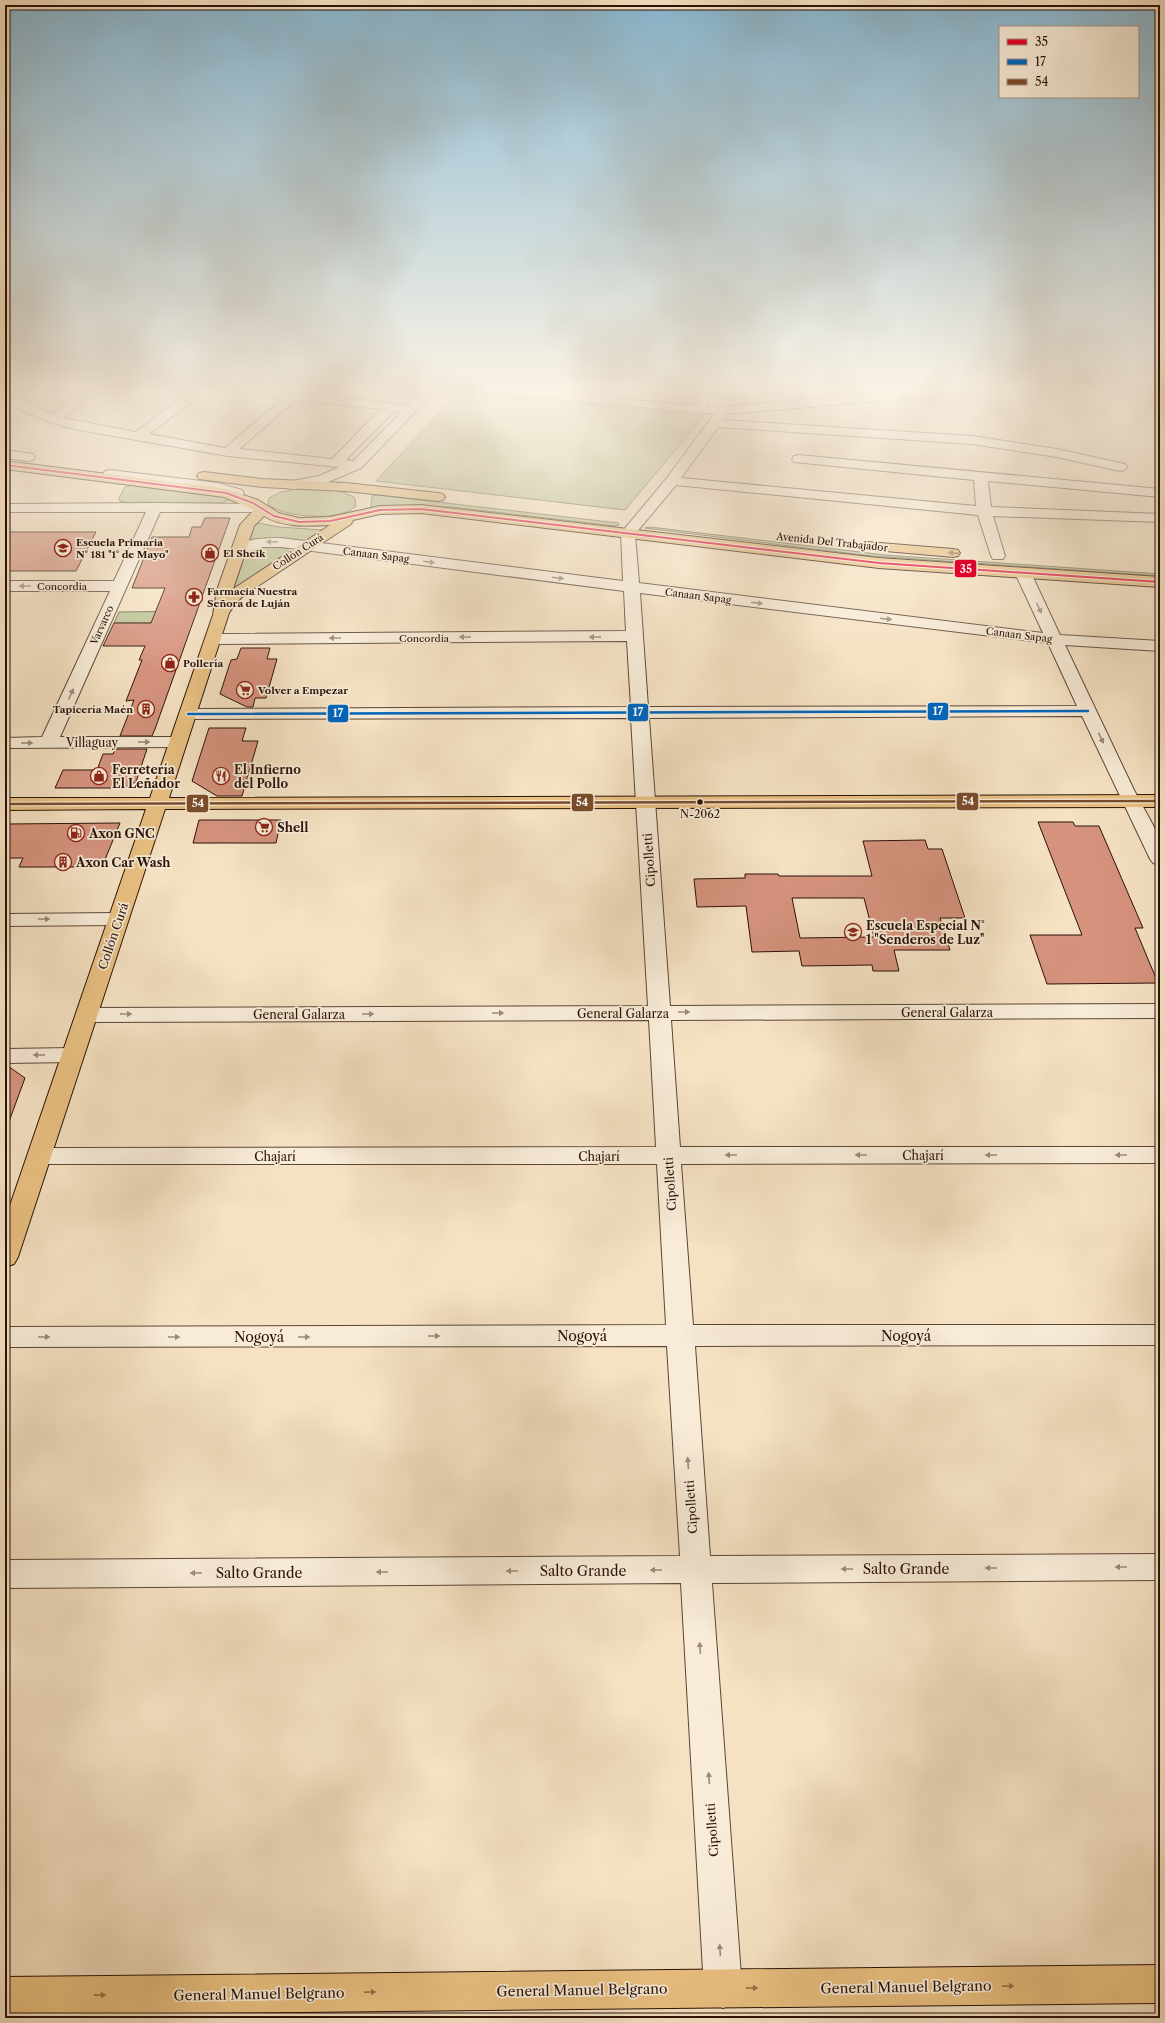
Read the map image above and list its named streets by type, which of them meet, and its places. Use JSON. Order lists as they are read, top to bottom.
{
  "streets": {
    "main road": ["Avenida Del Trabajador", "Collón Curá", "General Manuel Belgrano"],
    "street": [
      "Canaan Sapag",
      "Concordia",
      "Varvarco",
      "Villaguay",
      "Cipolletti",
      "General Galarza",
      "Chajarí",
      "Nogoyá",
      "Salto Grande"
    ]
  },
  "crossings": [
    ["Avenida Del Trabajador", "Collón Curá"],
    ["Avenida Del Trabajador", "Cipolletti"],
    ["Collón Curá", "Canaan Sapag"],
    ["Collón Curá", "Concordia"],
    ["Collón Curá", "Villaguay"],
    ["Collón Curá", "General Galarza"],
    ["Collón Curá", "Chajarí"],
    ["Canaan Sapag", "Cipolletti"],
    ["Concordia", "Varvarco"],
    ["Concordia", "Cipolletti"],
    ["Varvarco", "Villaguay"],
    ["Cipolletti", "General Galarza"],
    ["Cipolletti", "Chajarí"],
    ["Cipolletti", "Nogoyá"],
    ["Cipolletti", "Salto Grande"],
    ["Cipolletti", "General Manuel Belgrano"]
  ],
  "one_way": [
    "Varvarco",
    "Cipolletti",
    "General Galarza",
    "Chajarí",
    "Nogoyá",
    "Salto Grande",
    "General Manuel Belgrano"
  ],
  "places": {
    "school or university": ["Escuela Primaria N° 181 \"1° de Mayo\"", "Escuela Especial N° 1 \"Senderos de Luz\""],
    "shop": ["El Sheik", "Pollería", "Ferretería El Leñador"],
    "pharmacy": ["Farmacia Nuestra Señora de Luján"],
    "supermarket": ["Volver a Empezar", "Shell"],
    "building": ["Tapicería Maén", "Axon Car Wash"],
    "restaurant": ["El Infierno del Pollo"],
    "other": ["N-2062"],
    "fuel station": ["Axon GNC"]
  },
  "lines": ["transit line 35", "transit line 17", "transit line 54"],
  "legend": ["35", "17", "54"]
}
